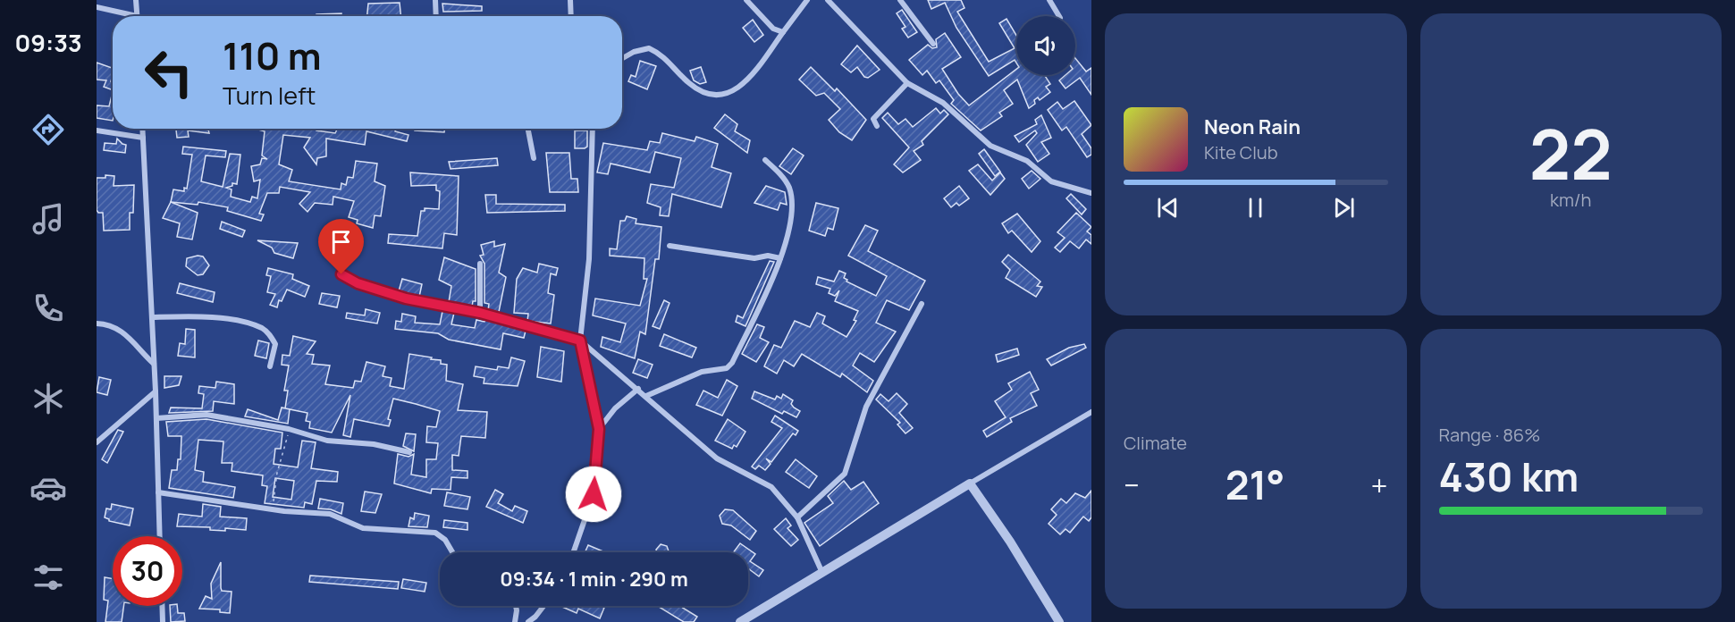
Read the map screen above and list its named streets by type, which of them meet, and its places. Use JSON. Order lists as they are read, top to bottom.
{
  "page": {
    "tabs": "09:33",
    "tile": [
      ["22", "km/h"],
      "Climate",
      ["Range · 86%", "430 km"]
    ],
    "turn": ["110 m", "Turn left"],
    "song": ["Neon Rain", "Kite Club"],
    "heat": ["−", "21°", "+"],
    "limit": "30",
    "trip": "09:34 · 1 min · 290 m"
  }
}
